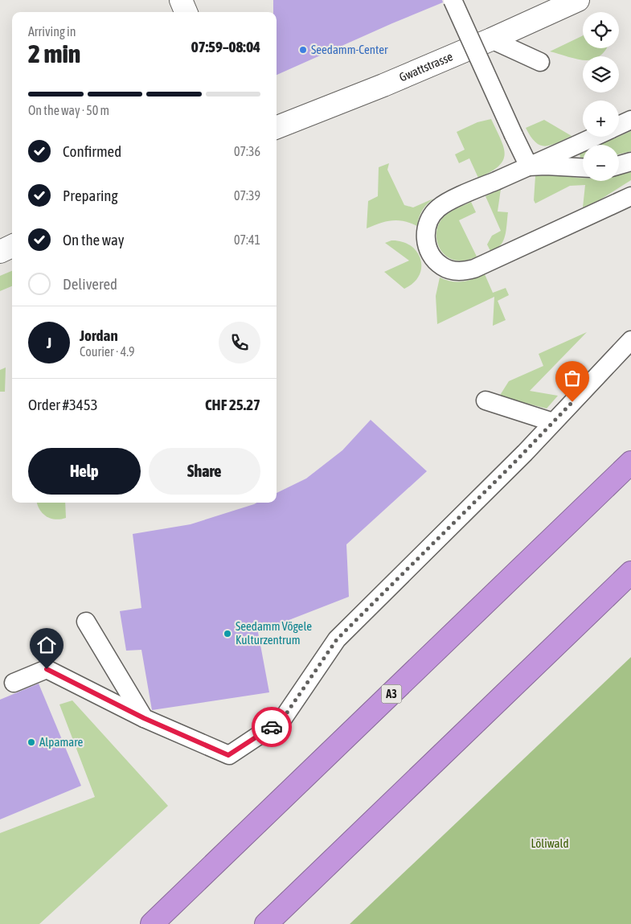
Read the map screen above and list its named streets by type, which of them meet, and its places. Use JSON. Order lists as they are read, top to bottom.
{
  "streets": {
    "highway": ["A3"],
    "street": ["Gwattstrasse"]
  },
  "parks": ["Löliwald"],
  "places": ["Seedamm-Center", "Seedamm Vögele Kulturzentrum", "Alpamare"],
  "page": {
    "map_buttons": ["+", "−"],
    "heading": ["2 min", "Arriving in", "07:59–08:04"],
    "panel": [
      "Jordan",
      "Courier · 4.9",
      "Order #3453",
      "CHF 25.27"
    ],
    "bar": "On the way · 50 m",
    "list": [
      ["Confirmed", "07:36"],
      ["Preparing", "07:39"],
      ["On the way", "07:41"],
      "Delivered"
    ],
    "round": "J",
    "buttons": ["Help", "Share"]
  }
}
